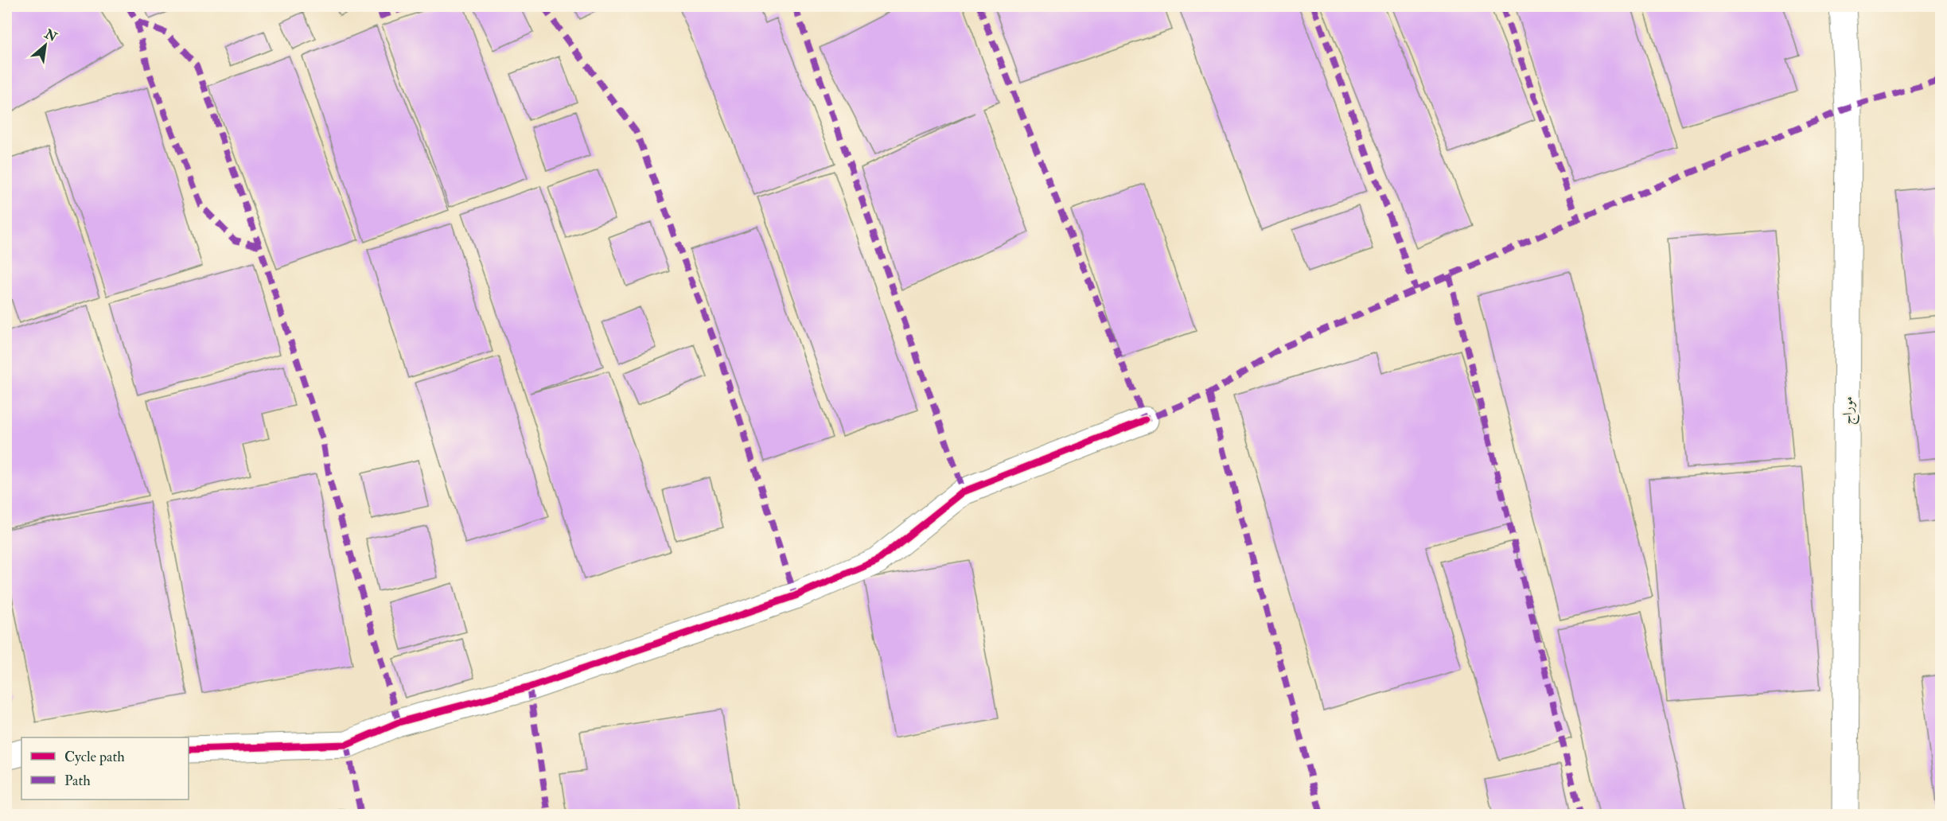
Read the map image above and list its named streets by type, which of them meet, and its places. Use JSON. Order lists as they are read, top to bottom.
{
  "streets": {
    "street": ["موراج"]
  },
  "legend": ["Cycle path", "Path"],
  "north": "top right"
}
